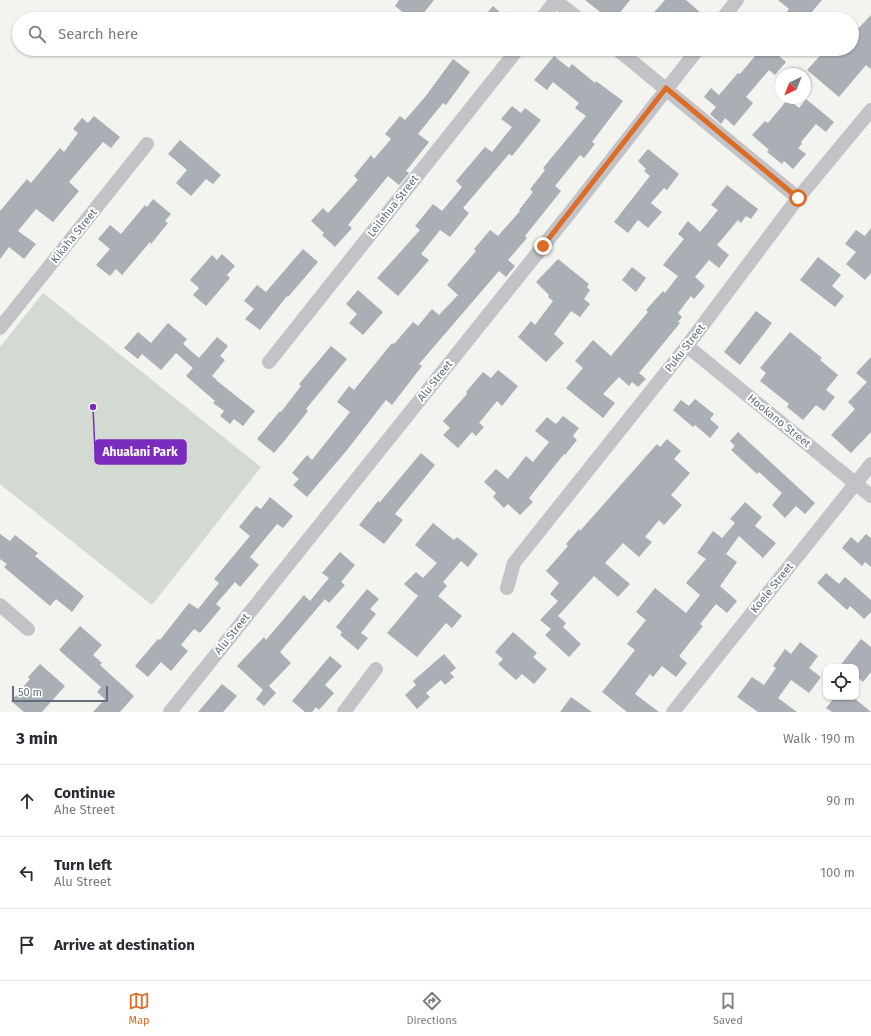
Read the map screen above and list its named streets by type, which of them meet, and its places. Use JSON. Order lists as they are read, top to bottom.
{
  "streets": {
    "street": [
      "Leilehua Street",
      "Kikaha Street",
      "Puku Street",
      "Alu Street",
      "Hookano Street",
      "Koele Street"
    ]
  },
  "crossings": [
    ["Puku Street", "Hookano Street"],
    ["Hookano Street", "Koele Street"]
  ],
  "places": ["Ahualani Park"],
  "scale_bar": "50 m",
  "north": "bottom left",
  "page": {
    "search": "Search here",
    "scale": "50 m",
    "heading": ["3 min", "Walk · 190 m"],
    "list": [
      ["Continue", "Ahe Street", "90 m"],
      ["Turn left", "Alu Street", "100 m"],
      "Arrive at destination"
    ],
    "nav": ["Map", "Directions", "Saved"]
  }
}
